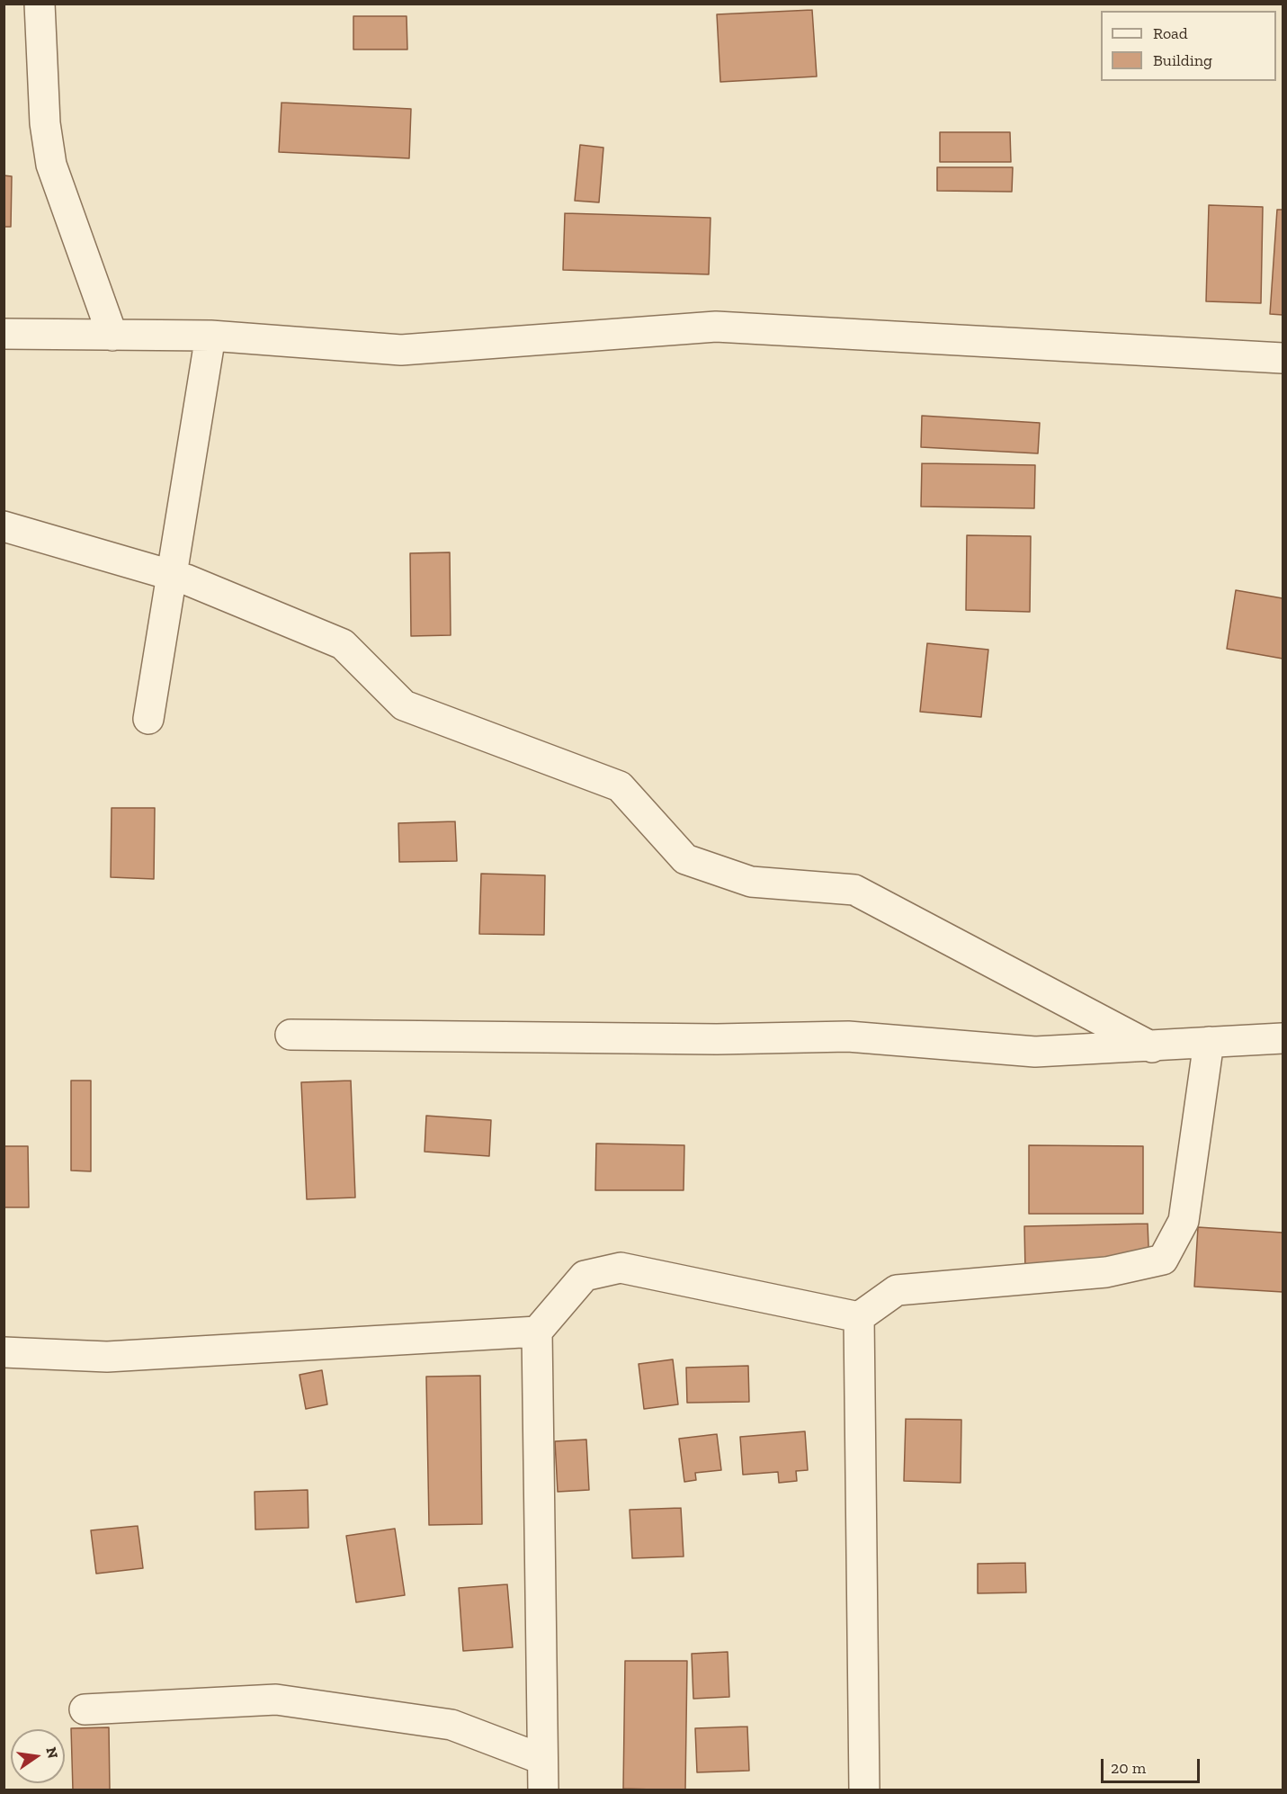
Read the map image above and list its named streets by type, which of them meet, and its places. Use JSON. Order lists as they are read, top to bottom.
{
  "legend": ["Road", "Building"],
  "scale_bar": "20 m",
  "north": "right"
}
